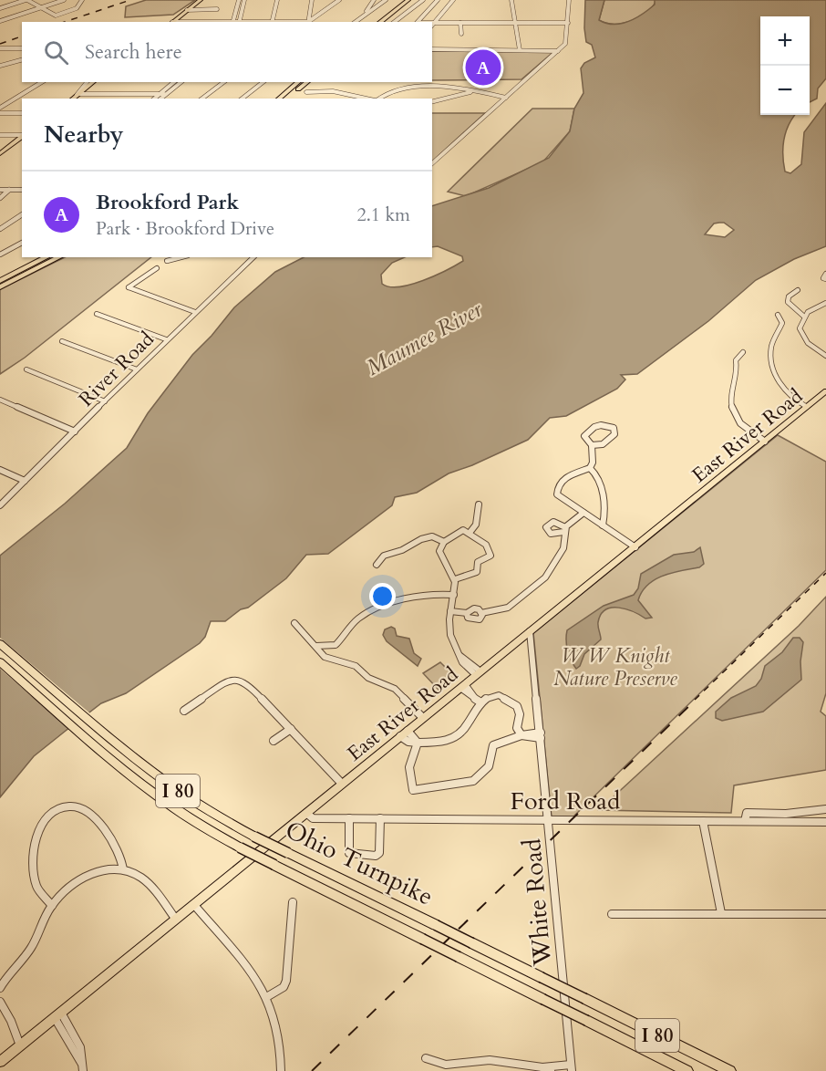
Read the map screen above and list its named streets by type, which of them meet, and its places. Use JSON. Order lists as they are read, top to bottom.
{
  "streets": {
    "highway": ["I 80", "Ohio Turnpike"],
    "main road": ["East River Road"],
    "street": ["River Road", "Ford Road", "White Road"]
  },
  "crossings": [
    ["East River Road", "Ford Road"],
    ["East River Road", "White Road"],
    ["Ford Road", "White Road"]
  ],
  "water": ["Maumee River"],
  "parks": ["W W Knight Nature Preserve"],
  "page": {
    "map_buttons": ["+", "−"],
    "search": "Search here",
    "pins": "A",
    "heading": "Nearby",
    "list": [
      {
        "mark": "A",
        "name": "Brookford Park",
        "note": "Park · Brookford Drive",
        "value": "2.1 km"
      }
    ]
  }
}
